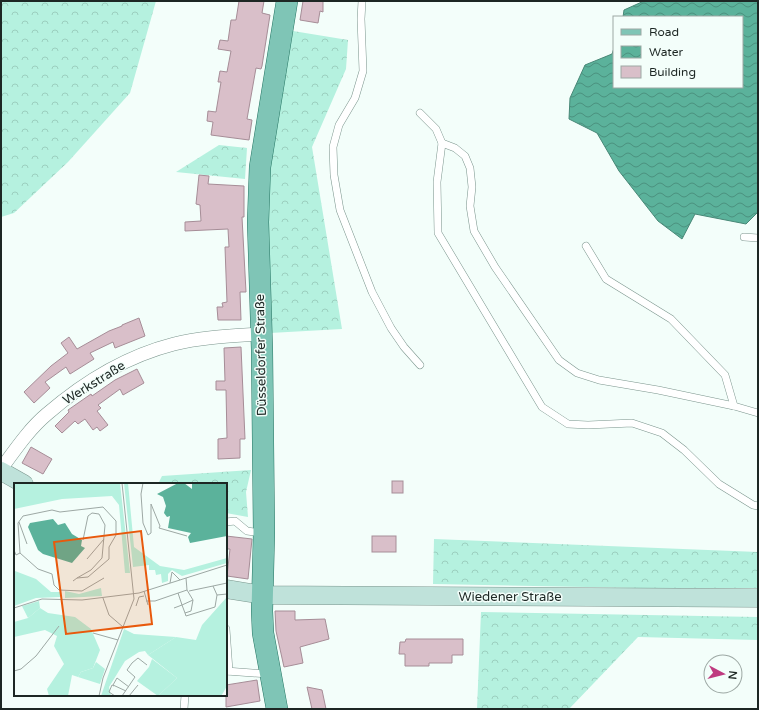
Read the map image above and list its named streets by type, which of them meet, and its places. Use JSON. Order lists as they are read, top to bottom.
{
  "streets": {
    "main road": ["Düsseldorfer Straße", "Wiedener Straße"],
    "street": ["Werkstraße"]
  },
  "crossings": [
    ["Düsseldorfer Straße", "Werkstraße"],
    ["Düsseldorfer Straße", "Wiedener Straße"]
  ],
  "legend": ["Road", "Water", "Building"],
  "north": "right"
}
